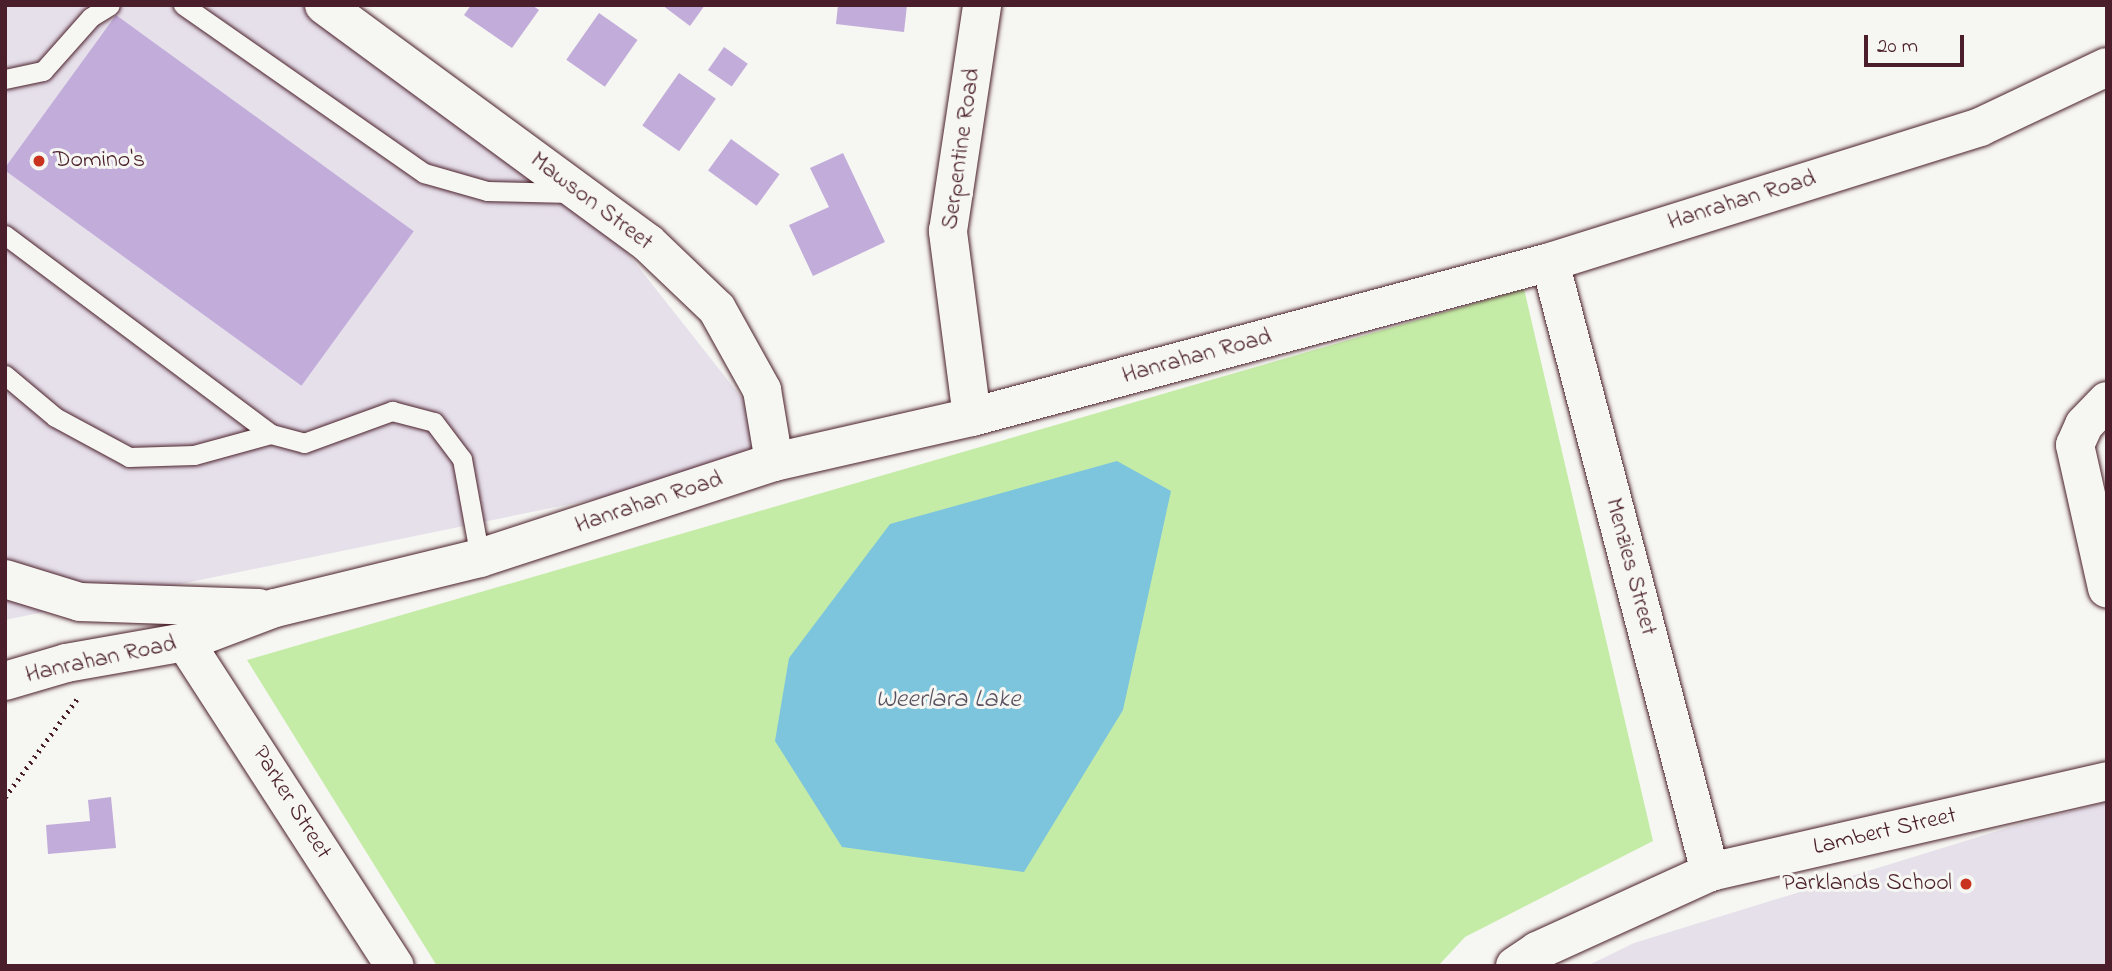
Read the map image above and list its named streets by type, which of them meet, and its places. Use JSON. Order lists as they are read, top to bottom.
{
  "streets": {
    "street": [
      "Serpentine Road",
      "Hanrahan Road",
      "Mawson Street",
      "Menzies Street",
      "Parker Street",
      "Lambert Street"
    ]
  },
  "crossings": [
    ["Serpentine Road", "Hanrahan Road"],
    ["Hanrahan Road", "Mawson Street"],
    ["Hanrahan Road", "Menzies Street"],
    ["Hanrahan Road", "Parker Street"],
    ["Menzies Street", "Lambert Street"]
  ],
  "water": ["Weerlara Lake"],
  "places": ["Domino's", "Parklands School"],
  "scale_bar": "20 m"
}
